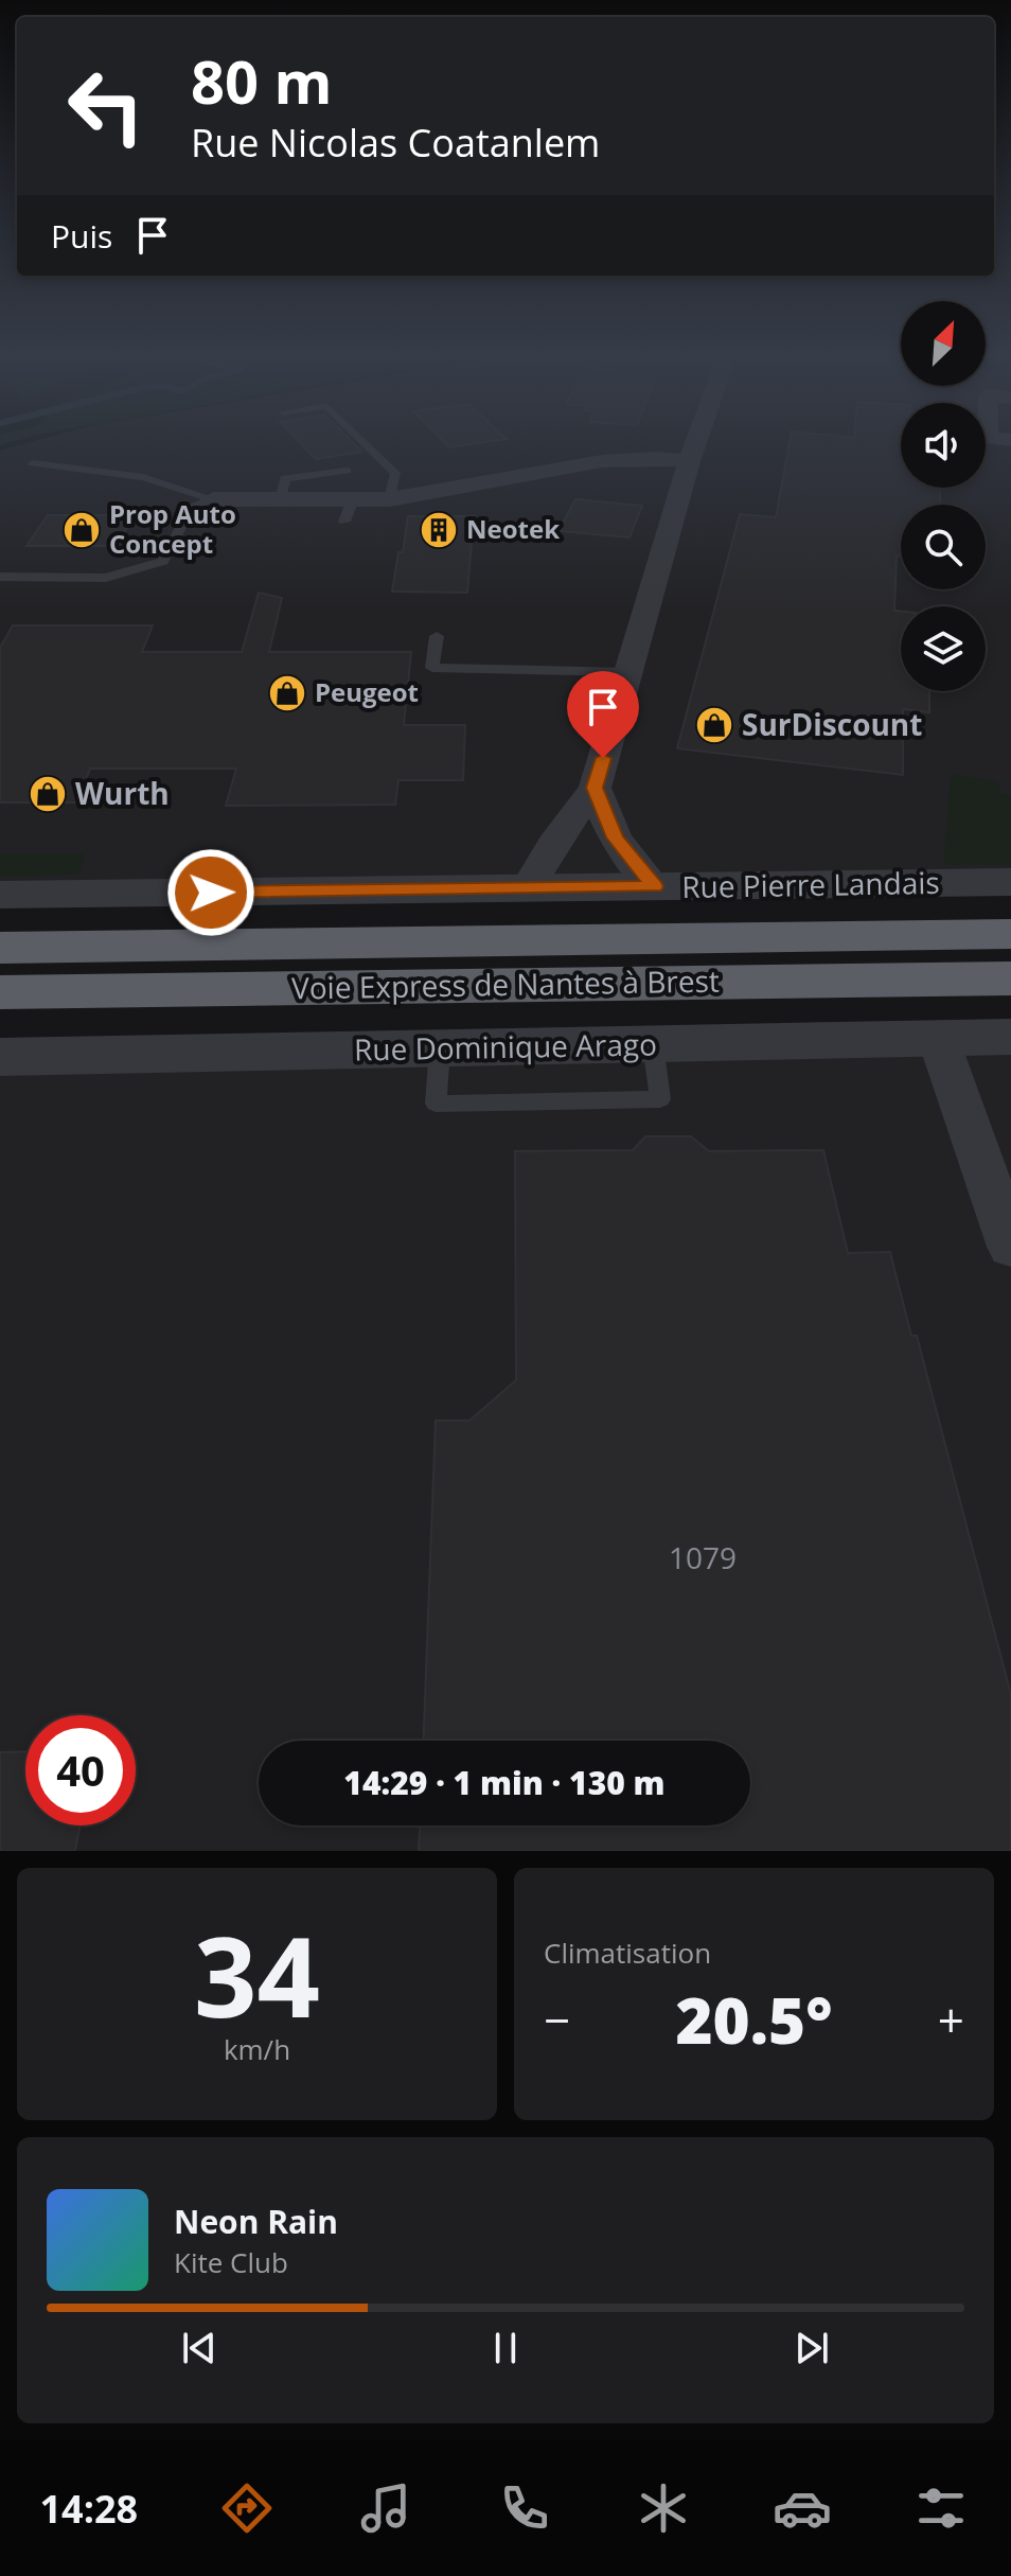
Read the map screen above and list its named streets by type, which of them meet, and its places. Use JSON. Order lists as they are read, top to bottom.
{
  "streets": {
    "highway": ["Voie Express de Nantes à Brest"],
    "street": ["Rue Pierre Landais", "Rue Dominique Arago"]
  },
  "places": {
    "shop": [
      "Prop Auto Concept",
      "Peugeot",
      "SurDiscount",
      "Wurth"
    ],
    "building": ["Neotek"]
  },
  "house_numbers": ["1079"],
  "north": "top right",
  "page": {
    "turn": ["80 m", "Rue Nicolas Coatanlem"],
    "then": "Puis",
    "limit": "40",
    "trip": "14:29 · 1 min · 130 m",
    "tile": [
      ["34", "km/h"],
      "Climatisation"
    ],
    "heat": ["−", "20.5°", "+"],
    "song": ["Neon Rain", "Kite Club"],
    "tabs": "14:28"
  }
}
